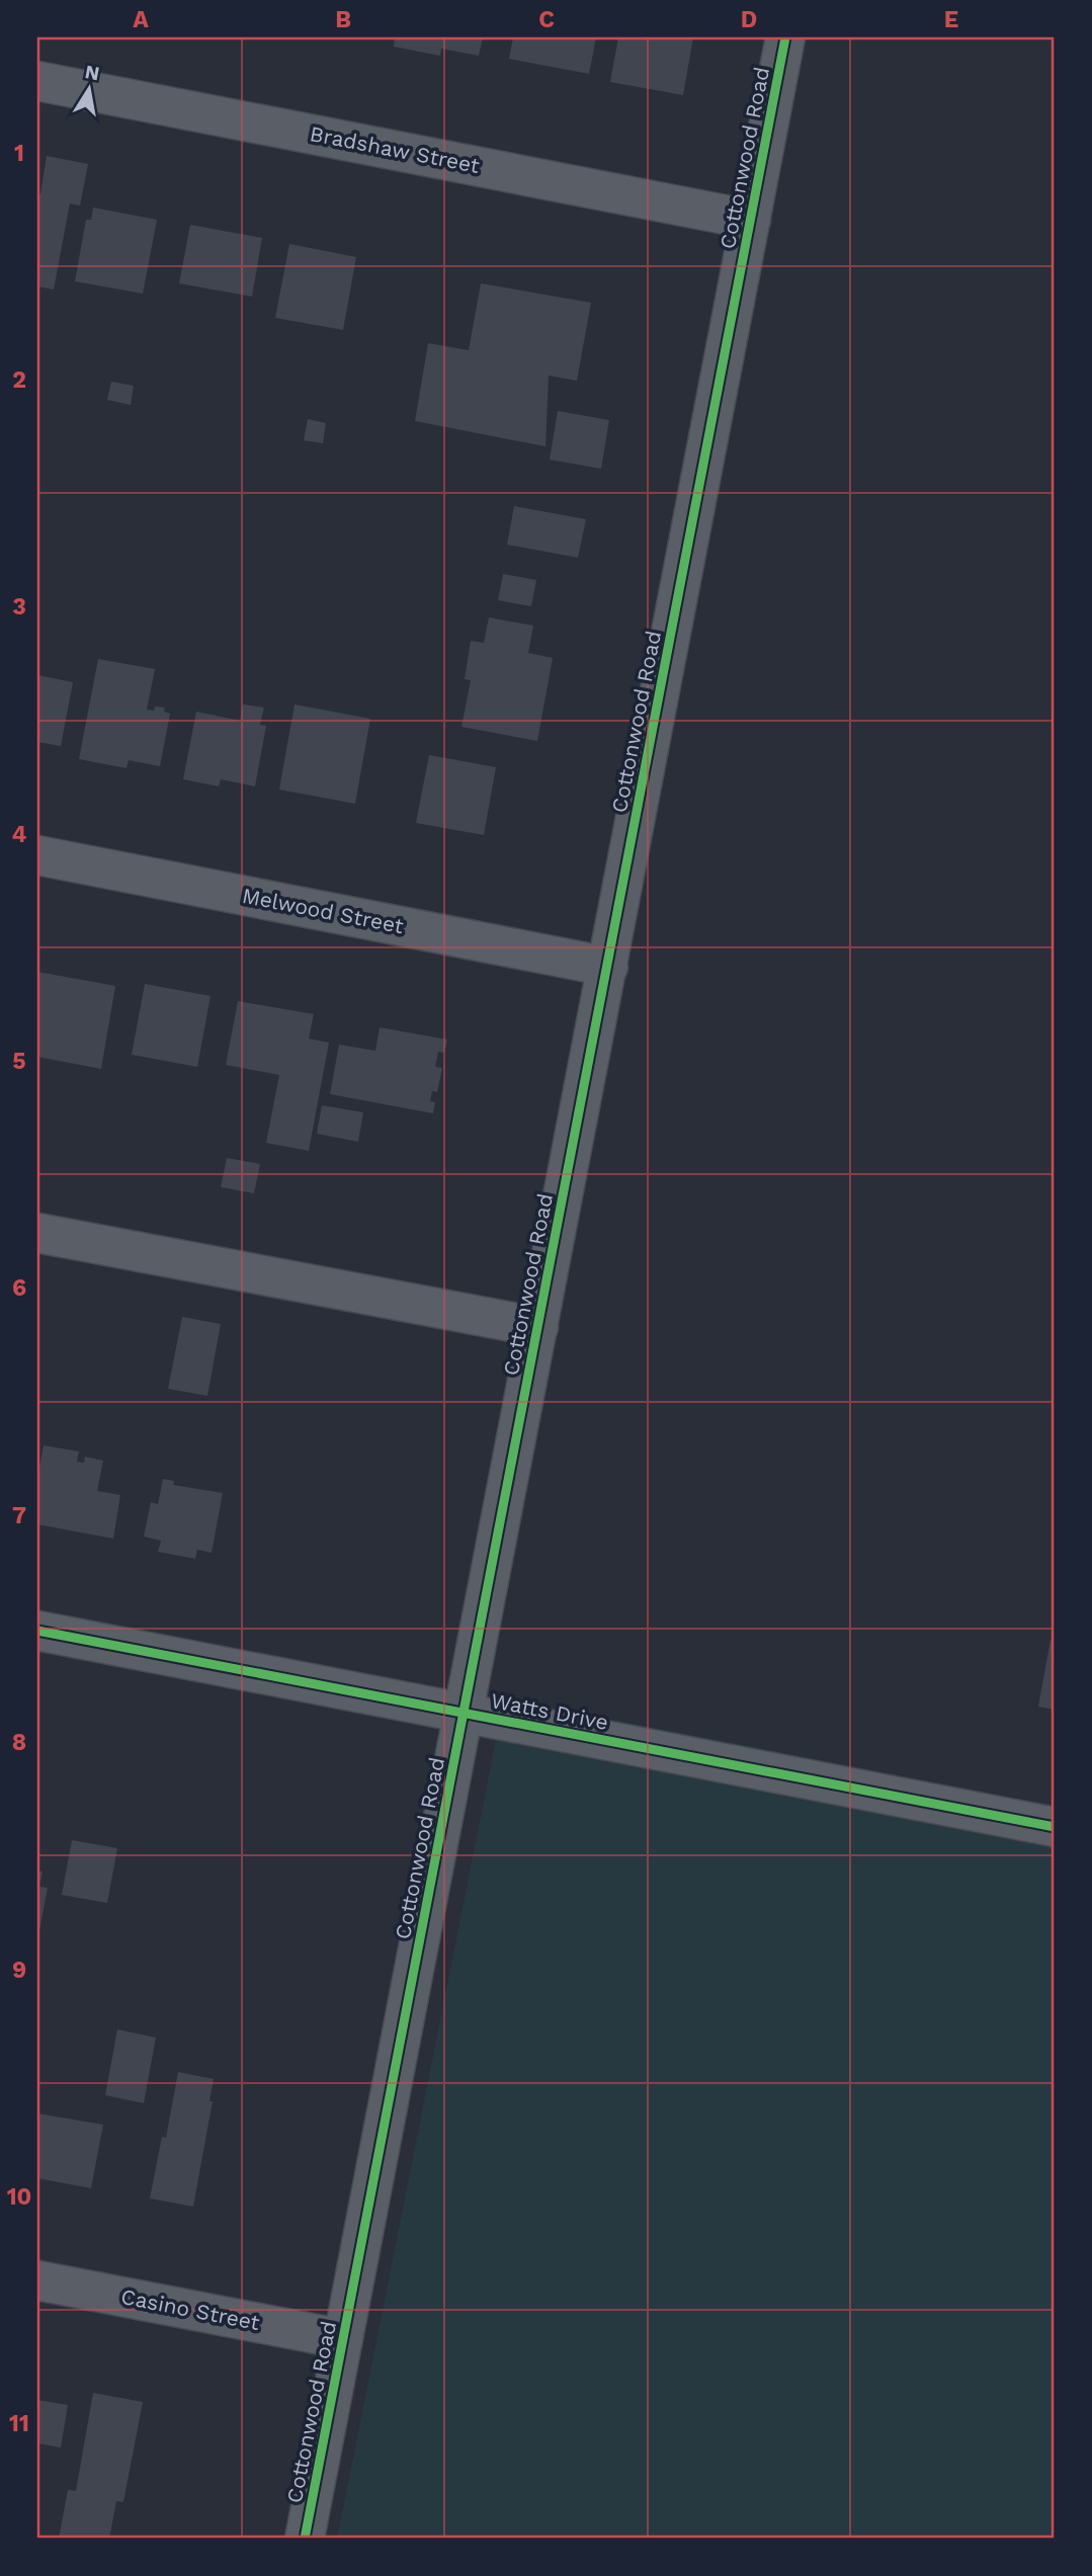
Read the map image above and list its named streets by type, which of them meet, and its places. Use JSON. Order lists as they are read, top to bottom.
{
  "streets": {
    "street": [
      "Bradshaw Street",
      "Cottonwood Road",
      "Melwood Street",
      "Watts Drive",
      "Casino Street"
    ]
  },
  "crossings": [
    ["Bradshaw Street", "Cottonwood Road"],
    ["Cottonwood Road", "Melwood Street"],
    ["Cottonwood Road", "Watts Drive"],
    ["Cottonwood Road", "Casino Street"]
  ],
  "north": "top",
  "grid": {
    "columns": [
      "A",
      "B",
      "C",
      "D",
      "E"
    ],
    "rows": [
      "1",
      "2",
      "3",
      "4",
      "5",
      "6",
      "7",
      "8",
      "9",
      "10",
      "11"
    ]
  }
}
